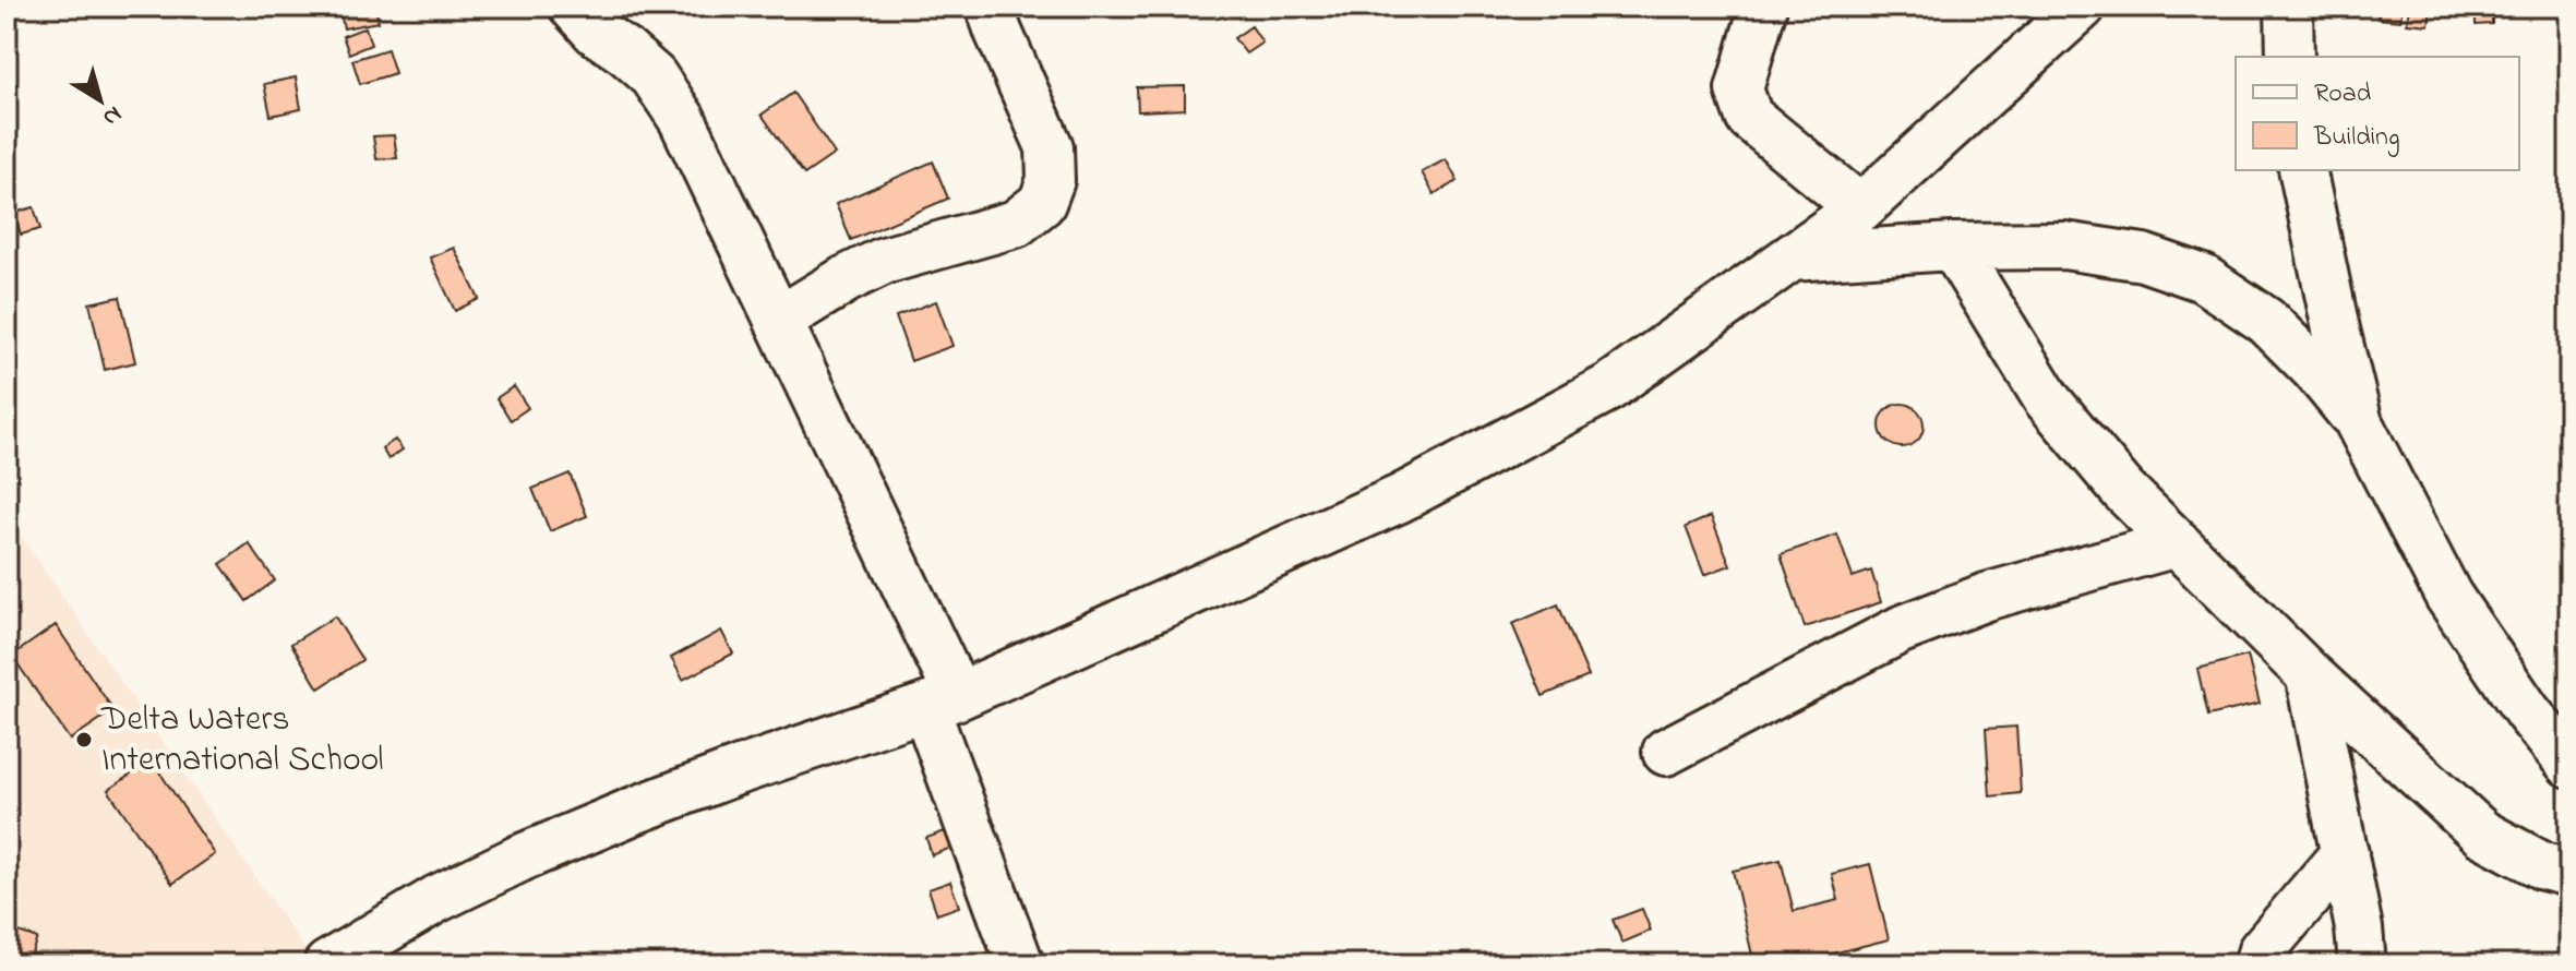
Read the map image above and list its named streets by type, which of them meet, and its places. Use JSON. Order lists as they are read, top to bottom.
{
  "places": ["Delta Waters International School"],
  "legend": ["Road", "Building"],
  "north": "bottom right"
}
